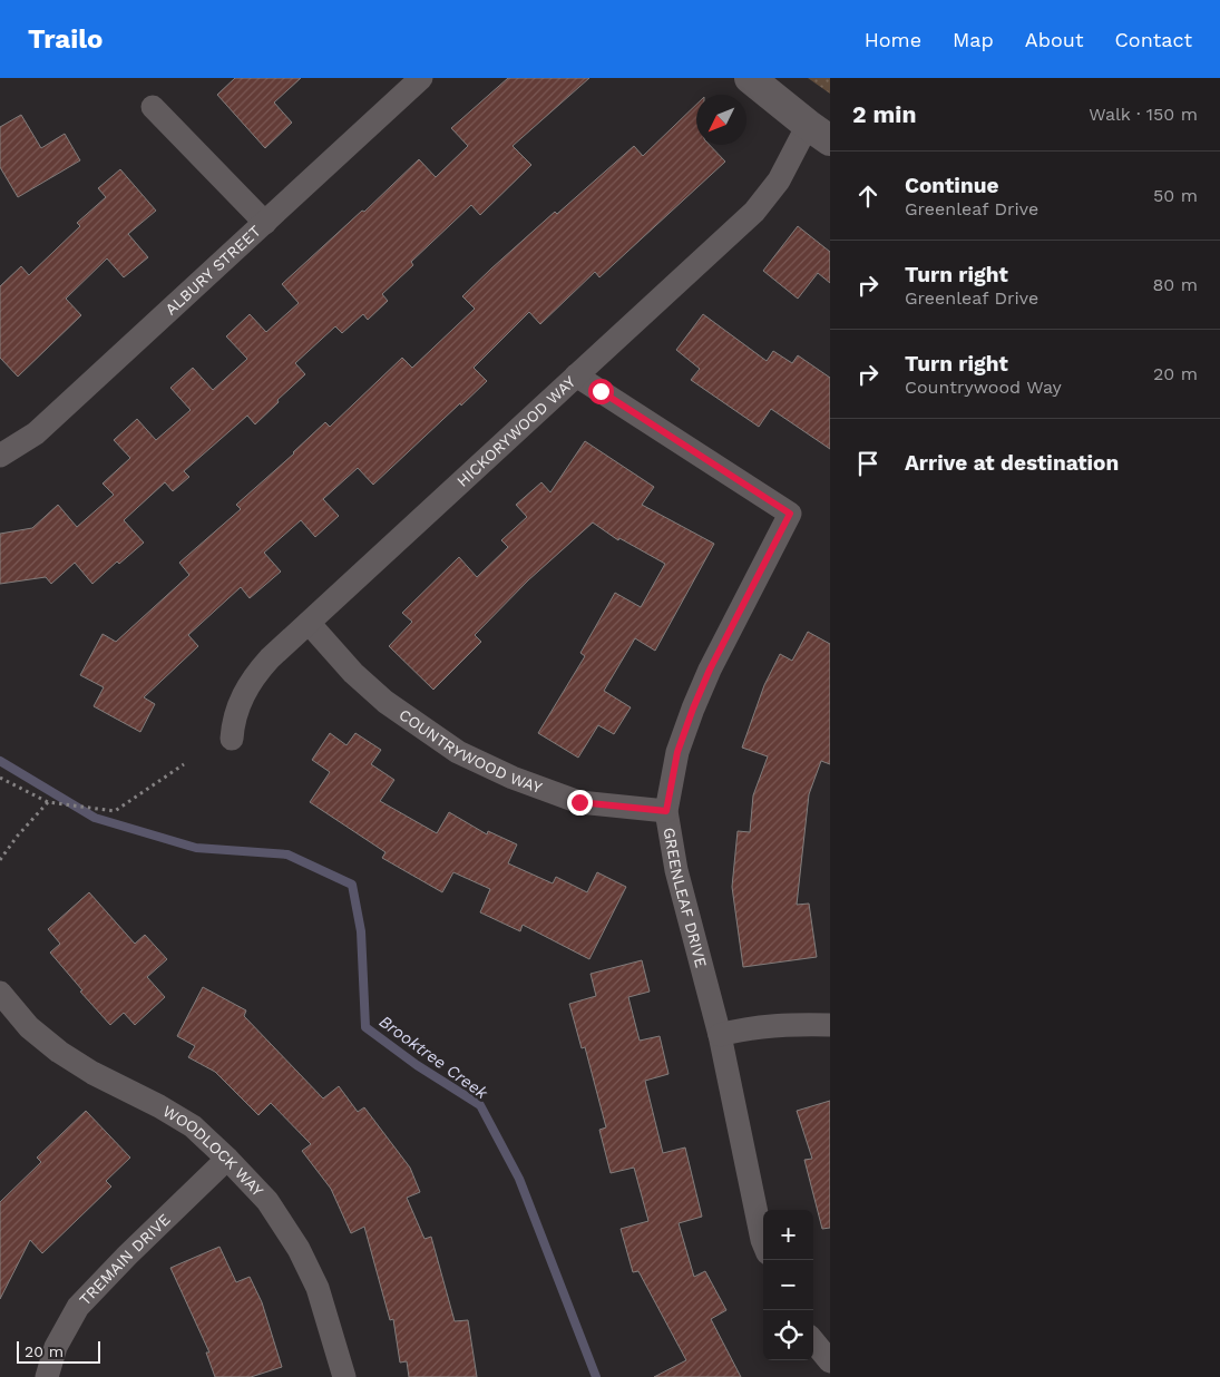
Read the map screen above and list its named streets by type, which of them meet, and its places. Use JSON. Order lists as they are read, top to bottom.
{
  "streets": {
    "street": [
      "ALBURY STREET",
      "HICKORYWOOD WAY",
      "COUNTRYWOOD WAY",
      "GREENLEAF DRIVE",
      "WOODLOCK WAY",
      "TREMAIN DRIVE"
    ]
  },
  "crossings": [
    ["HICKORYWOOD WAY", "COUNTRYWOOD WAY"],
    ["HICKORYWOOD WAY", "GREENLEAF DRIVE"],
    ["COUNTRYWOOD WAY", "GREENLEAF DRIVE"],
    ["WOODLOCK WAY", "TREMAIN DRIVE"]
  ],
  "water": ["Brooktree Creek"],
  "scale_bar": "20 m",
  "north": "bottom left",
  "page": {
    "header": "Trailo",
    "nav": [
      "Home",
      "Map",
      "About",
      "Contact"
    ],
    "heading": ["2 min", "Walk · 150 m"],
    "list": [
      ["Continue", "Greenleaf Drive", "50 m"],
      ["Turn right", "Greenleaf Drive", "80 m"],
      ["Turn right", "Countrywood Way", "20 m"],
      "Arrive at destination"
    ],
    "map_buttons": ["+", "−"],
    "scale": "20 m"
  }
}
